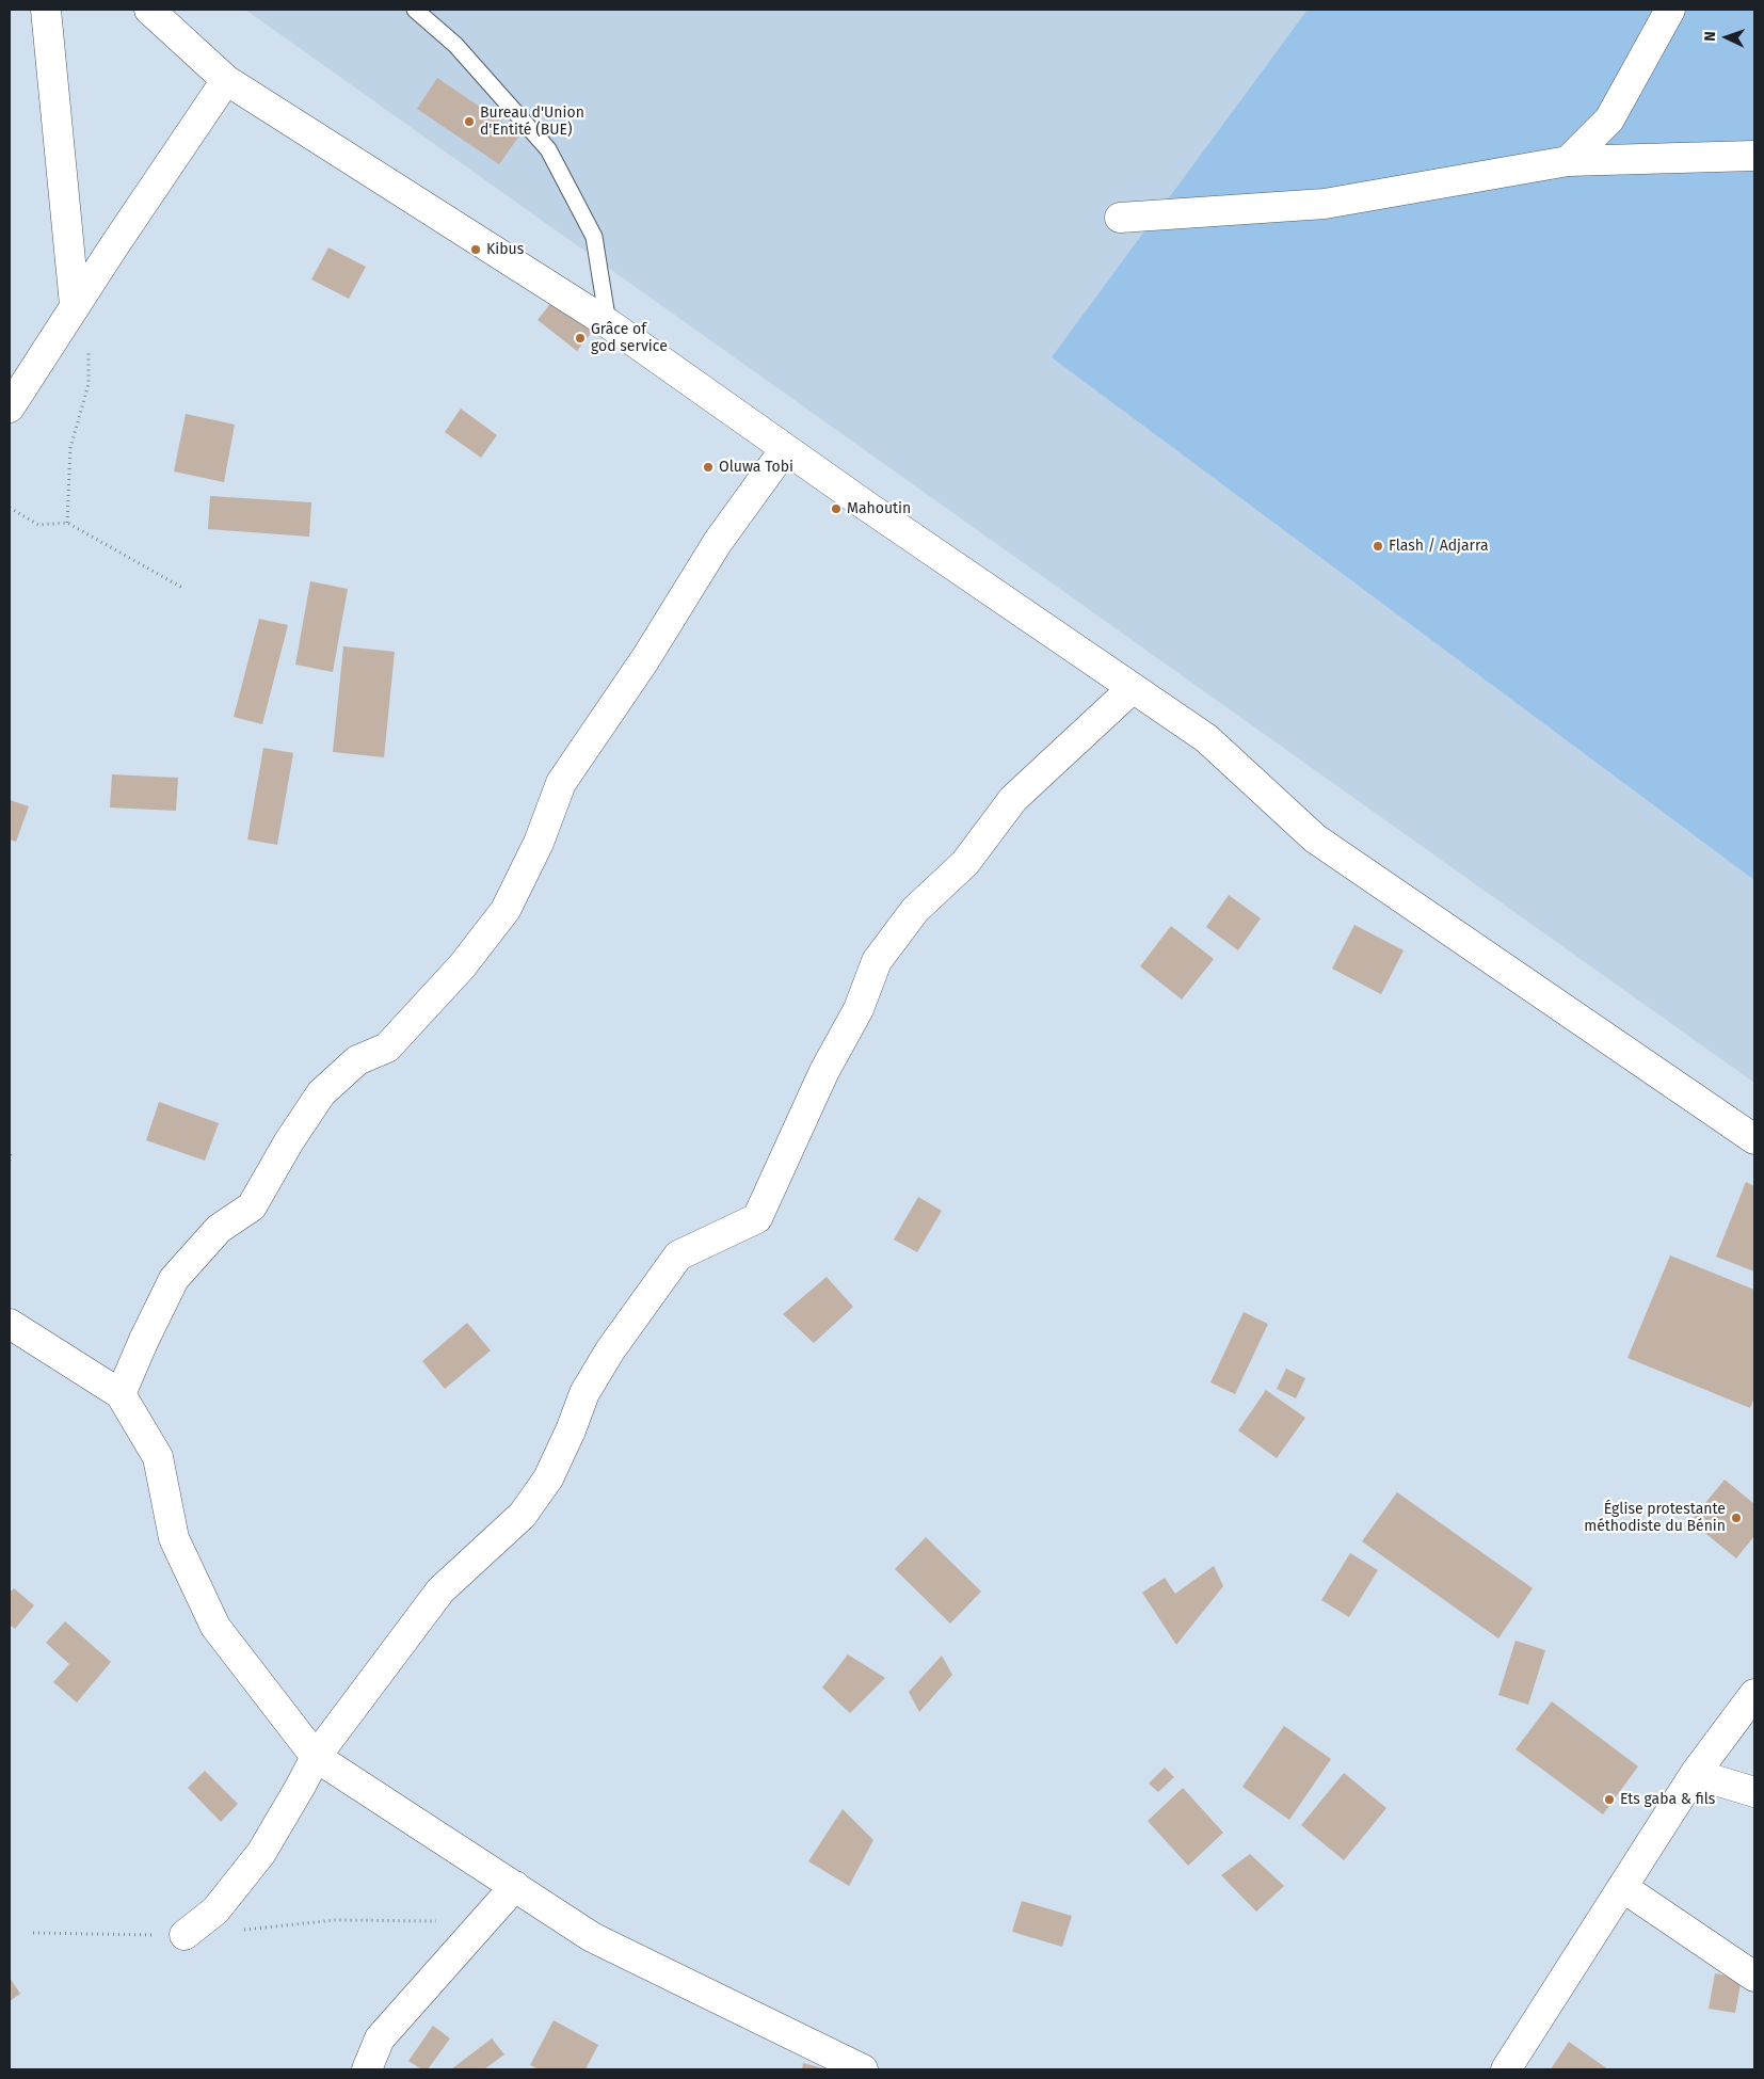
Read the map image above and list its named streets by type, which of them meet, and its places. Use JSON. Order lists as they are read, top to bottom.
{
  "places": [
    "Bureau d'Union d'Entité (BUE)",
    "Kibus",
    "Grâce of god service",
    "Oluwa Tobi",
    "Mahoutin",
    "Flash / Adjarra",
    "Église protestante méthodiste du Bénin",
    "Ets gaba & fils"
  ],
  "north": "left"
}
